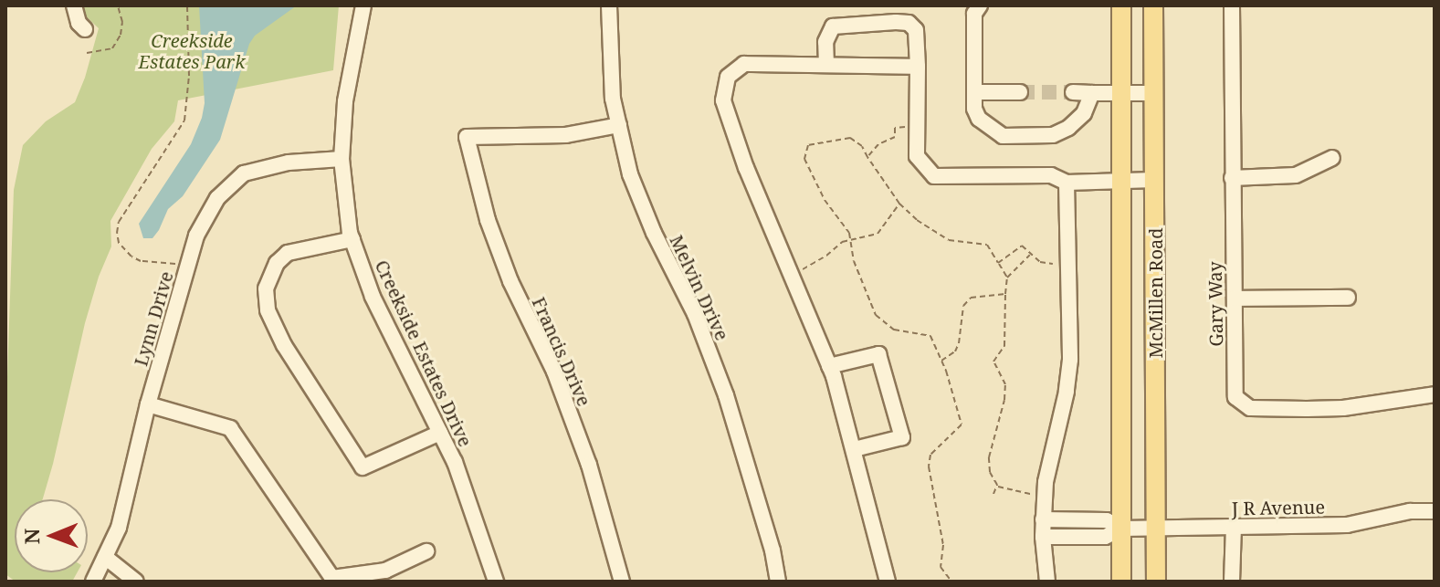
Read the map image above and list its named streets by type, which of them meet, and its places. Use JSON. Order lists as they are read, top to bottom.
{
  "streets": {
    "main road": ["McMillen Road"],
    "street": [
      "Melvin Drive",
      "Gary Way",
      "Lynn Drive",
      "Francis Drive",
      "Creekside Estates Drive",
      "J R Avenue"
    ]
  },
  "crossings": [
    ["Melvin Drive", "Francis Drive"],
    ["McMillen Road", "J R Avenue"],
    ["Lynn Drive", "Creekside Estates Drive"]
  ],
  "parks": ["Creekside Estates Park"],
  "north": "left"
}
